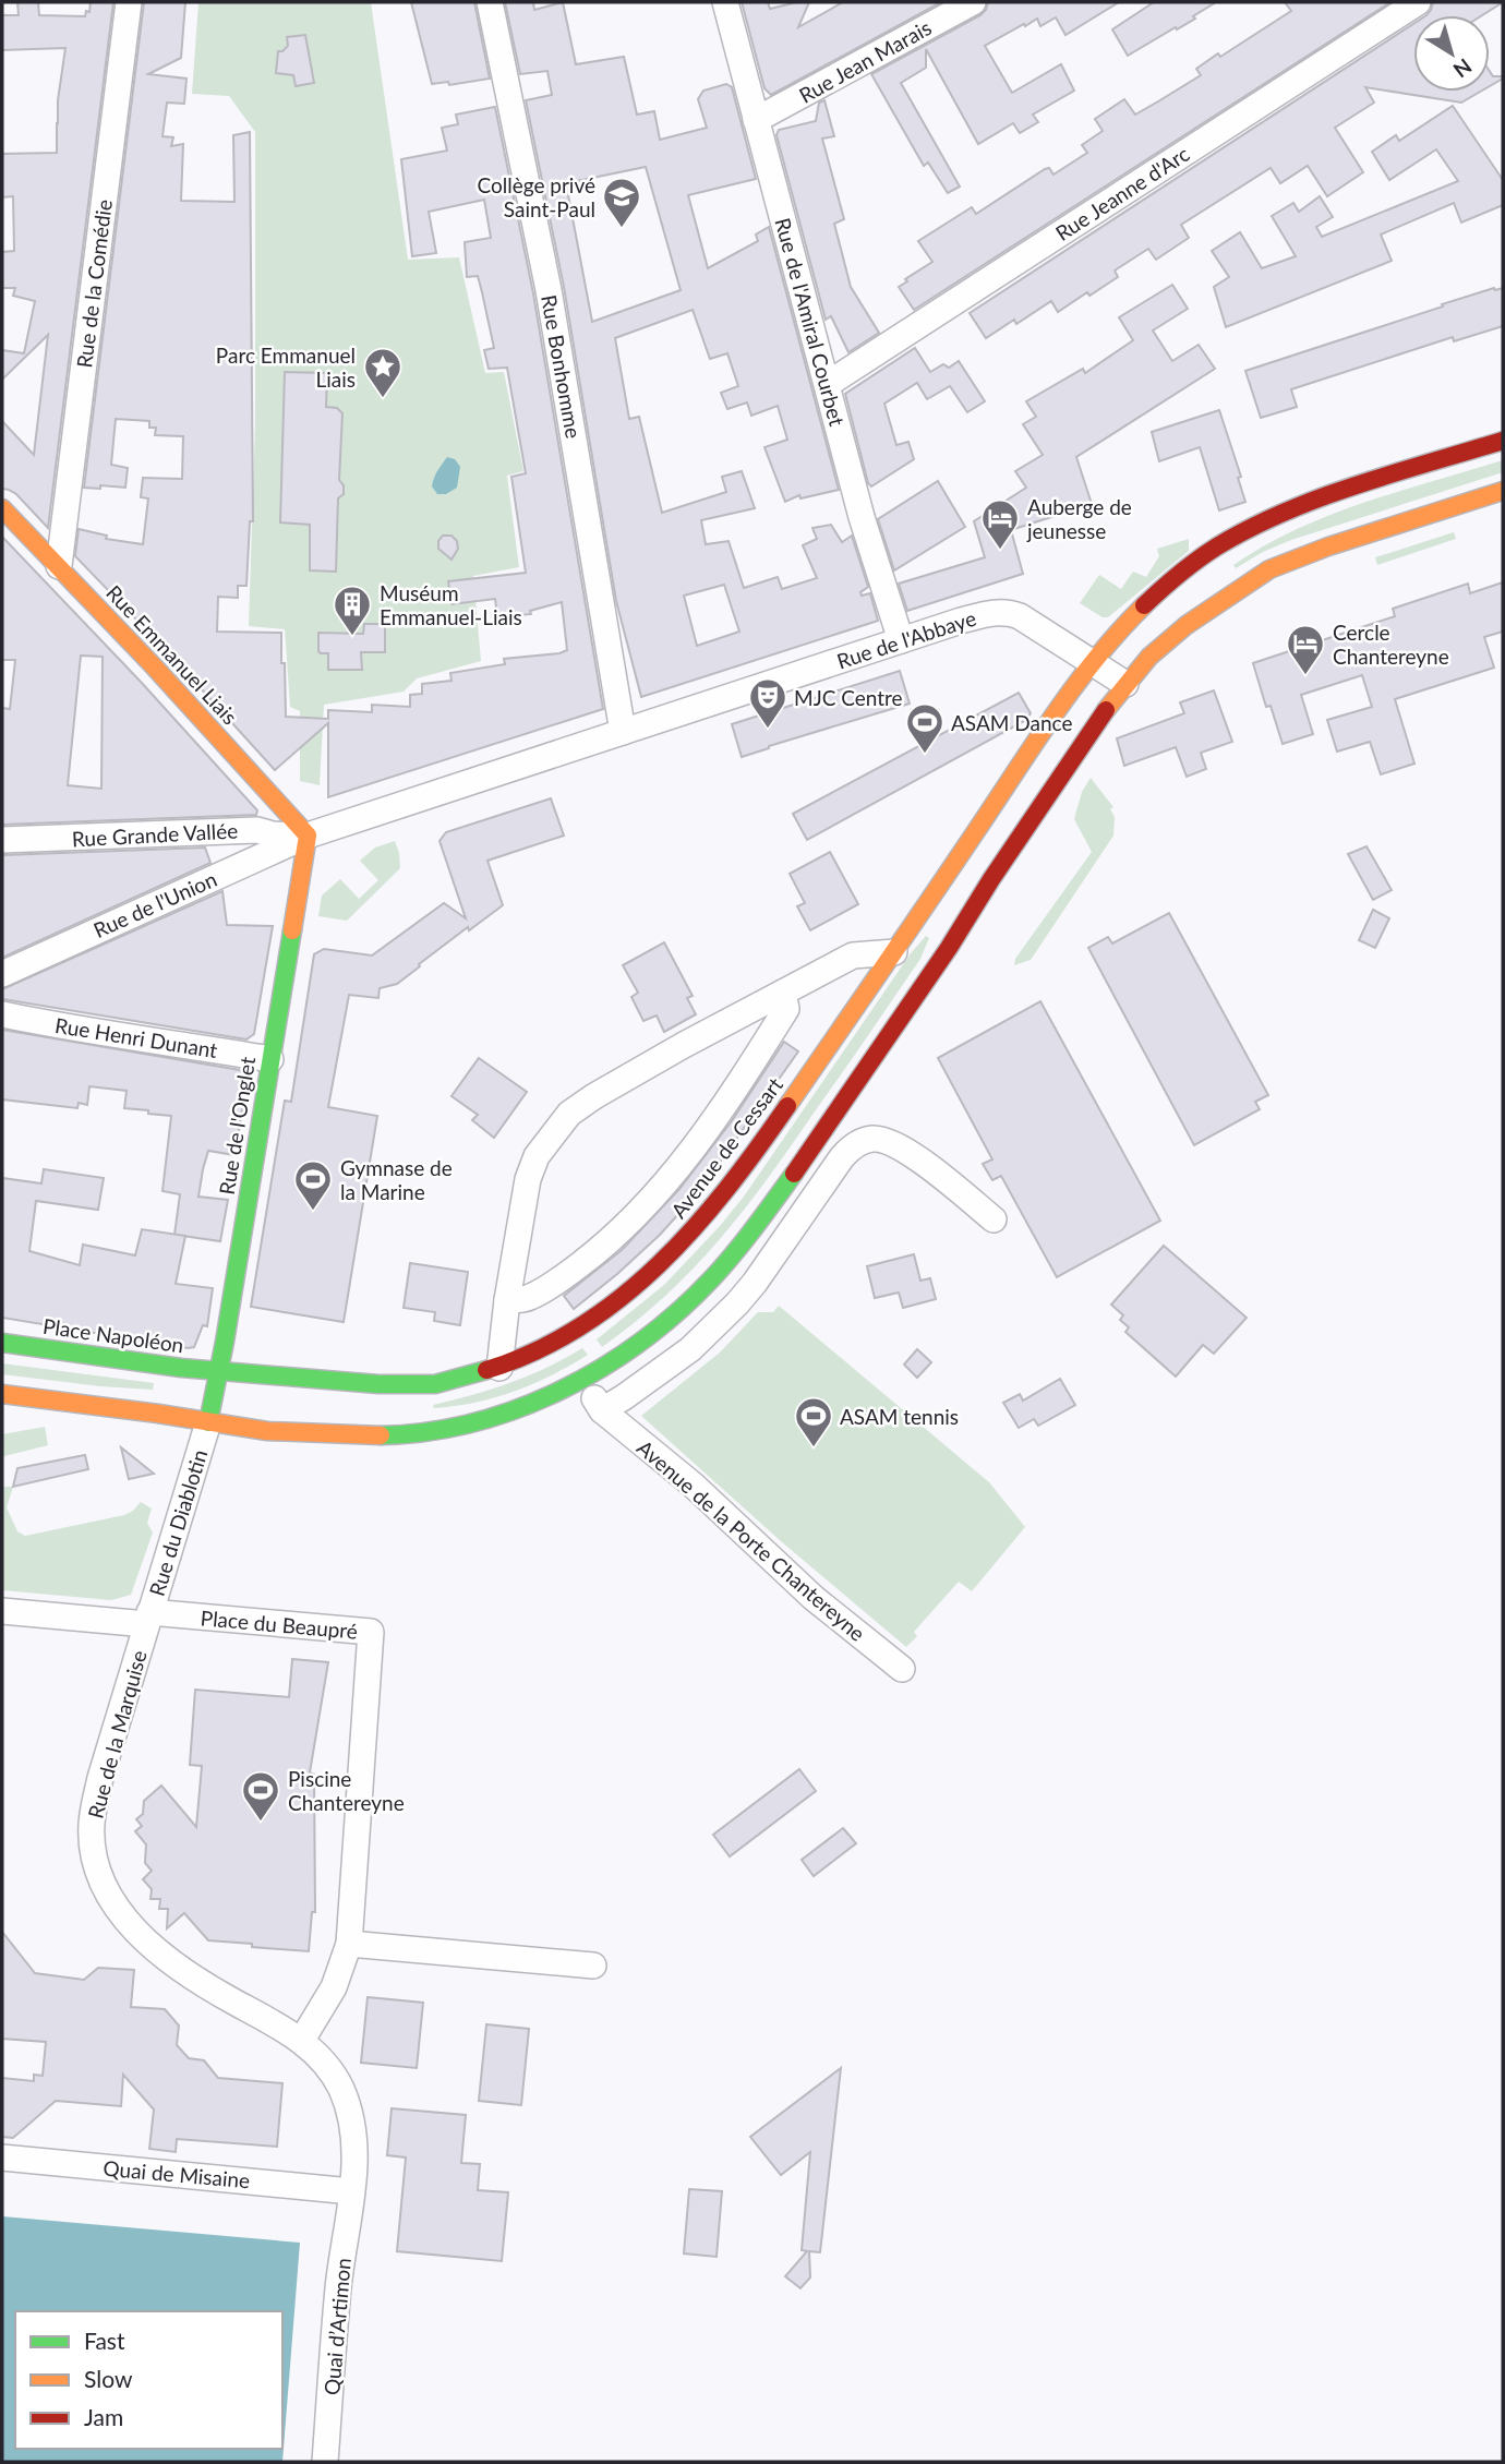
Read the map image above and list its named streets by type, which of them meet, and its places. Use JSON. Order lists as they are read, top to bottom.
{
  "streets": {
    "main road": [
      "Rue Emmanuel Liais",
      "Rue de l'Onglet",
      "Avenue de Cessart",
      "Place Napoléon"
    ],
    "street": [
      "Rue Jean Marais",
      "Rue Jeanne d'Arc",
      "Rue de la Comédie",
      "Rue de l'Amiral Courbet",
      "Rue Bonhomme",
      "Rue de l'Abbaye",
      "Rue Grande Vallée",
      "Rue de l'Union",
      "Rue Henri Dunant",
      "Rue du Diablotin",
      "Avenue de la Porte Chantereyne",
      "Place du Beaupré",
      "Rue de la Marquise",
      "Quai de Misaine",
      "Quai d’Artimon"
    ]
  },
  "crossings": [
    ["Rue Jean Marais", "Rue de l'Amiral Courbet"],
    ["Rue Jeanne d'Arc", "Rue de l'Amiral Courbet"],
    ["Rue de la Comédie", "Rue Emmanuel Liais"],
    ["Rue de l'Amiral Courbet", "Rue de l'Abbaye"],
    ["Rue Bonhomme", "Rue de l'Abbaye"],
    ["Rue de l'Abbaye", "Rue Emmanuel Liais"],
    ["Rue de l'Abbaye", "Rue Grande Vallée"],
    ["Rue de l'Abbaye", "Rue de l'Union"],
    ["Rue de l'Abbaye", "Rue de l'Onglet"],
    ["Rue de l'Abbaye", "Avenue de Cessart"],
    ["Rue Emmanuel Liais", "Rue Grande Vallée"],
    ["Rue Emmanuel Liais", "Rue de l'Union"],
    ["Rue Emmanuel Liais", "Rue de l'Onglet"],
    ["Rue Grande Vallée", "Rue de l'Union"],
    ["Rue Grande Vallée", "Rue de l'Onglet"],
    ["Rue de l'Union", "Rue de l'Onglet"],
    ["Rue Henri Dunant", "Rue de l'Onglet"],
    ["Rue de l'Onglet", "Avenue de Cessart"],
    ["Rue de l'Onglet", "Place Napoléon"],
    ["Rue de l'Onglet", "Rue du Diablotin"],
    ["Avenue de Cessart", "Place Napoléon"],
    ["Rue du Diablotin", "Place du Beaupré"],
    ["Rue du Diablotin", "Rue de la Marquise"],
    ["Place du Beaupré", "Rue de la Marquise"],
    ["Rue de la Marquise", "Quai de Misaine"],
    ["Rue de la Marquise", "Quai d’Artimon"],
    ["Quai de Misaine", "Quai d’Artimon"]
  ],
  "places": {
    "school or university": ["Collège privé Saint-Paul"],
    "place": ["Parc Emmanuel Liais"],
    "hotel": ["Auberge de jeunesse", "Cercle Chantereyne"],
    "building": ["Muséum Emmanuel-Liais"],
    "theatre": ["MJC Centre"],
    "sports": [
      "ASAM Dance",
      "Gymnase de la Marine",
      "ASAM tennis",
      "Piscine Chantereyne"
    ]
  },
  "legend": ["Fast", "Slow", "Jam"],
  "north": "bottom right"
}
